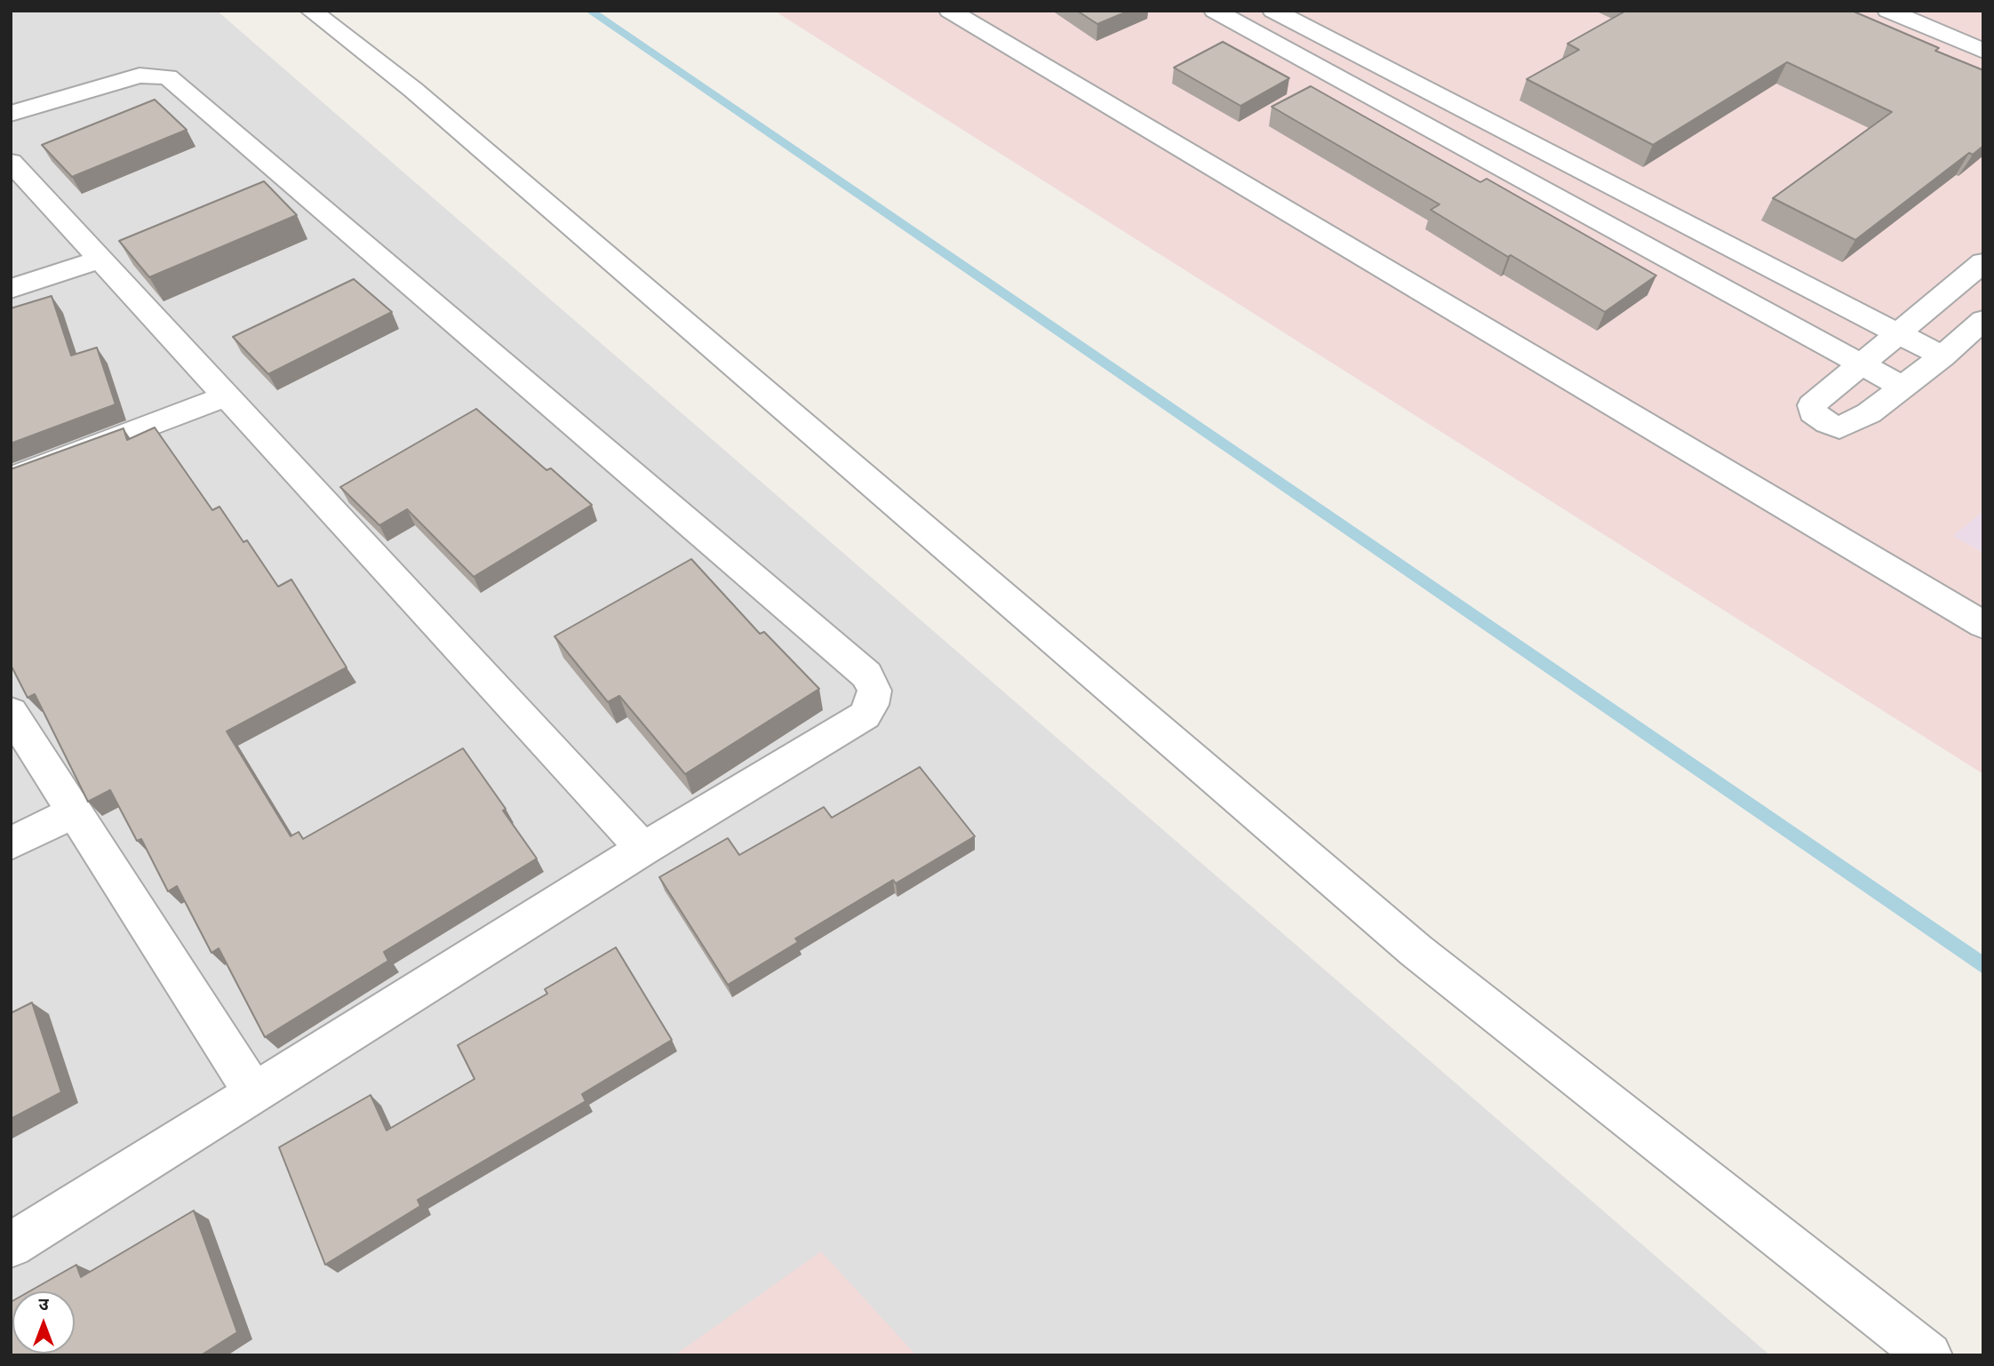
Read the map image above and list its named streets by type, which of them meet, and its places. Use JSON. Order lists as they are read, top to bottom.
{
  "north": "top"
}
